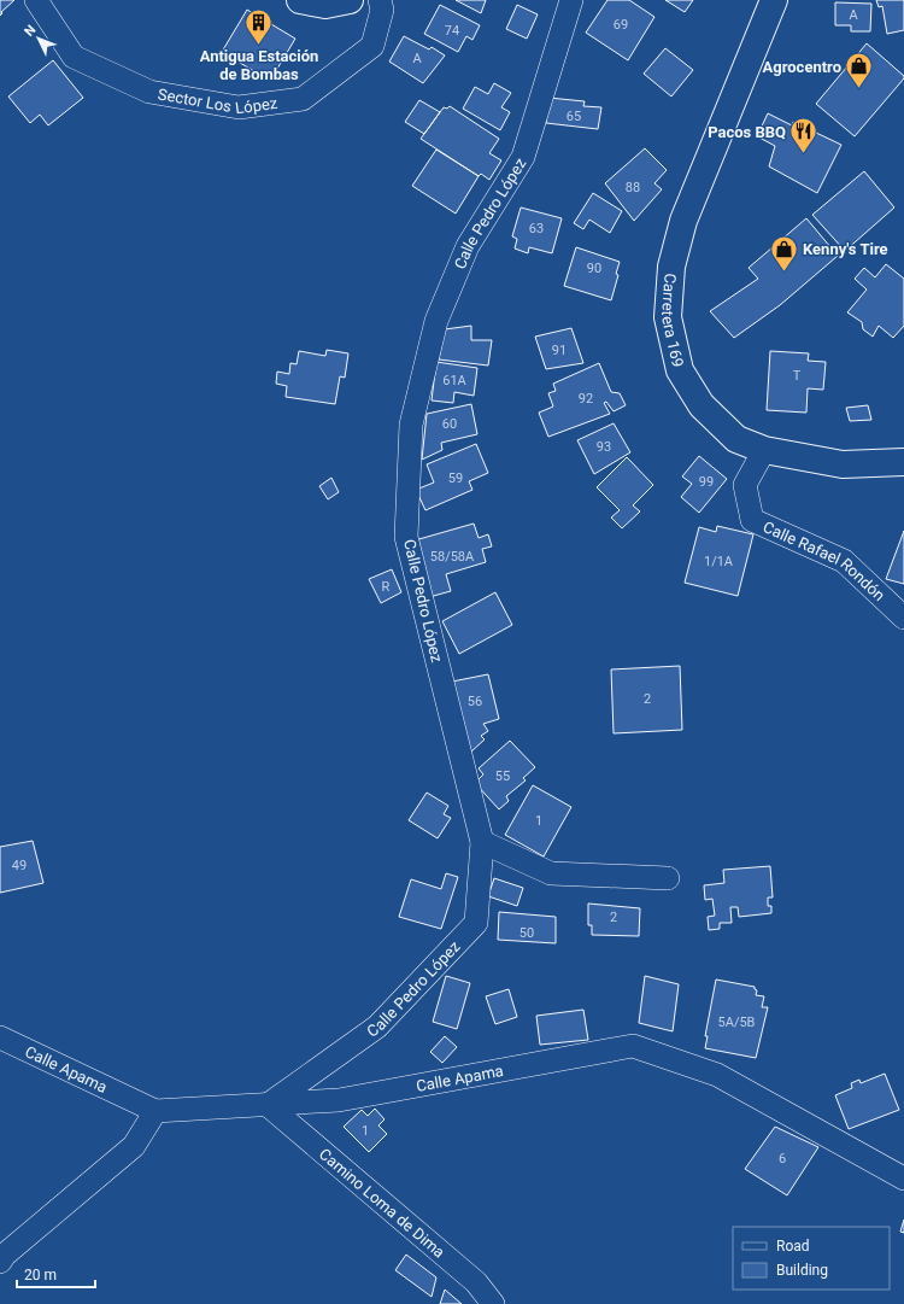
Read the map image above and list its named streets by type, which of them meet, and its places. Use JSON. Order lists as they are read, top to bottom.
{
  "streets": {
    "street": [
      "Sector Los López",
      "Calle Pedro López",
      "Carretera 169",
      "Calle Rafael Rondón",
      "Calle Apama",
      "Camino Loma de Dima"
    ]
  },
  "crossings": [
    ["Calle Pedro López", "Calle Apama"],
    ["Calle Pedro López", "Camino Loma de Dima"],
    ["Carretera 169", "Calle Rafael Rondón"],
    ["Calle Apama", "Camino Loma de Dima"]
  ],
  "places": {
    "building": ["Antigua Estación de Bombas"],
    "shop": ["Agrocentro", "Kenny's Tire"],
    "restaurant": ["Pacos BBQ"]
  },
  "house_numbers": [
    "A",
    "69",
    "74",
    "A",
    "65",
    "88",
    "63",
    "90",
    "91",
    "T",
    "61A",
    "92",
    "60",
    "93",
    "59",
    "99",
    "58/58A",
    "1/1A",
    "R",
    "2",
    "56",
    "55",
    "1",
    "49",
    "2",
    "50",
    "5A/5B",
    "1",
    "6"
  ],
  "legend": ["Road", "Building"],
  "scale_bar": "20 m",
  "north": "top left"
}
